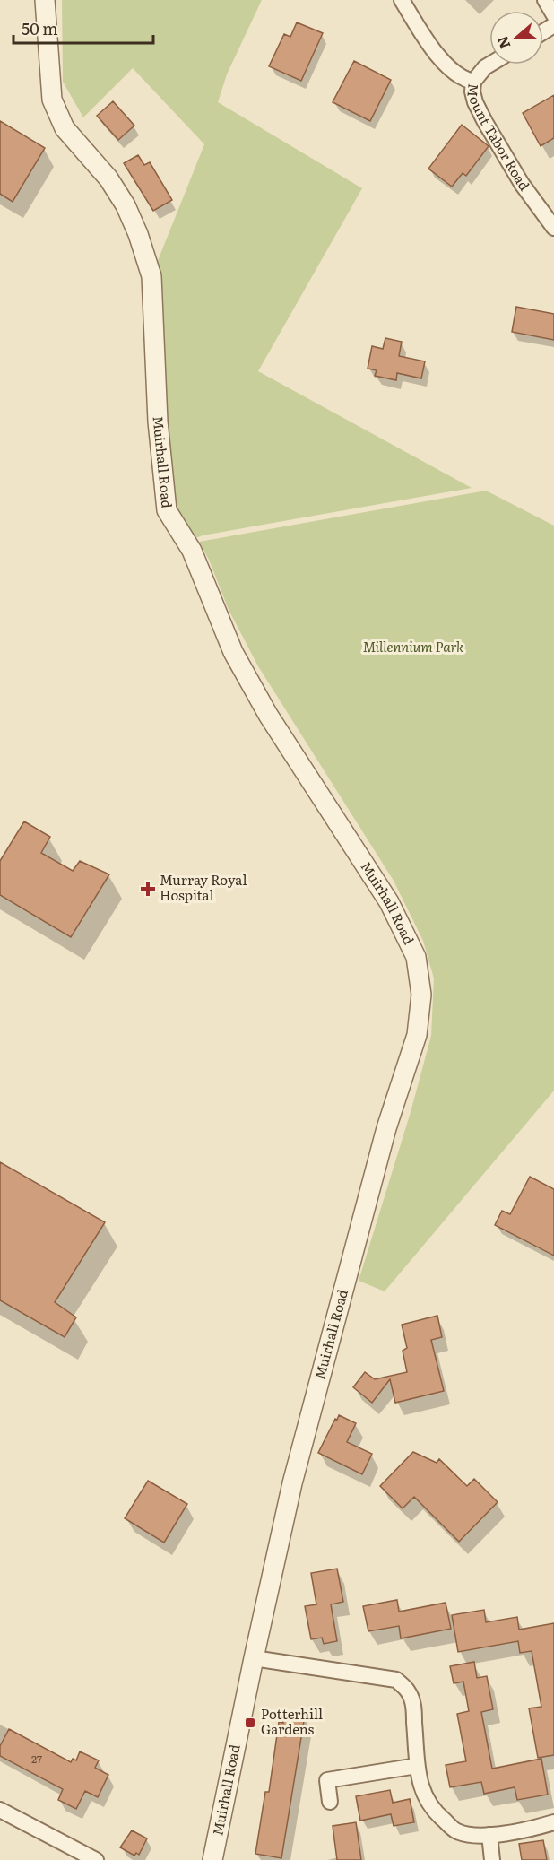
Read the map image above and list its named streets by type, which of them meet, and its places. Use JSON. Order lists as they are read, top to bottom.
{
  "streets": {
    "street": ["Mount Tabor Road", "Muirhall Road"]
  },
  "parks": ["Millennium Park"],
  "places": {
    "health": ["Murray Royal Hospital"],
    "transit": ["Potterhill Gardens"]
  },
  "house_numbers": ["27"],
  "scale_bar": "50 m",
  "north": "left"
}
